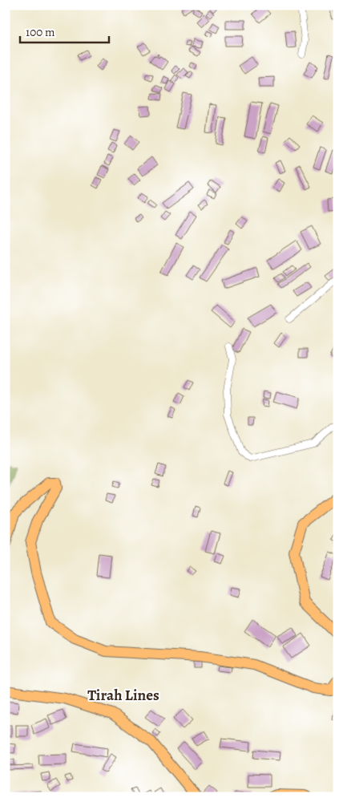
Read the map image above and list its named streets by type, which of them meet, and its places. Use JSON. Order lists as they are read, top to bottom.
{
  "districts": ["Tirah Lines"],
  "scale_bar": "100 m"
}
